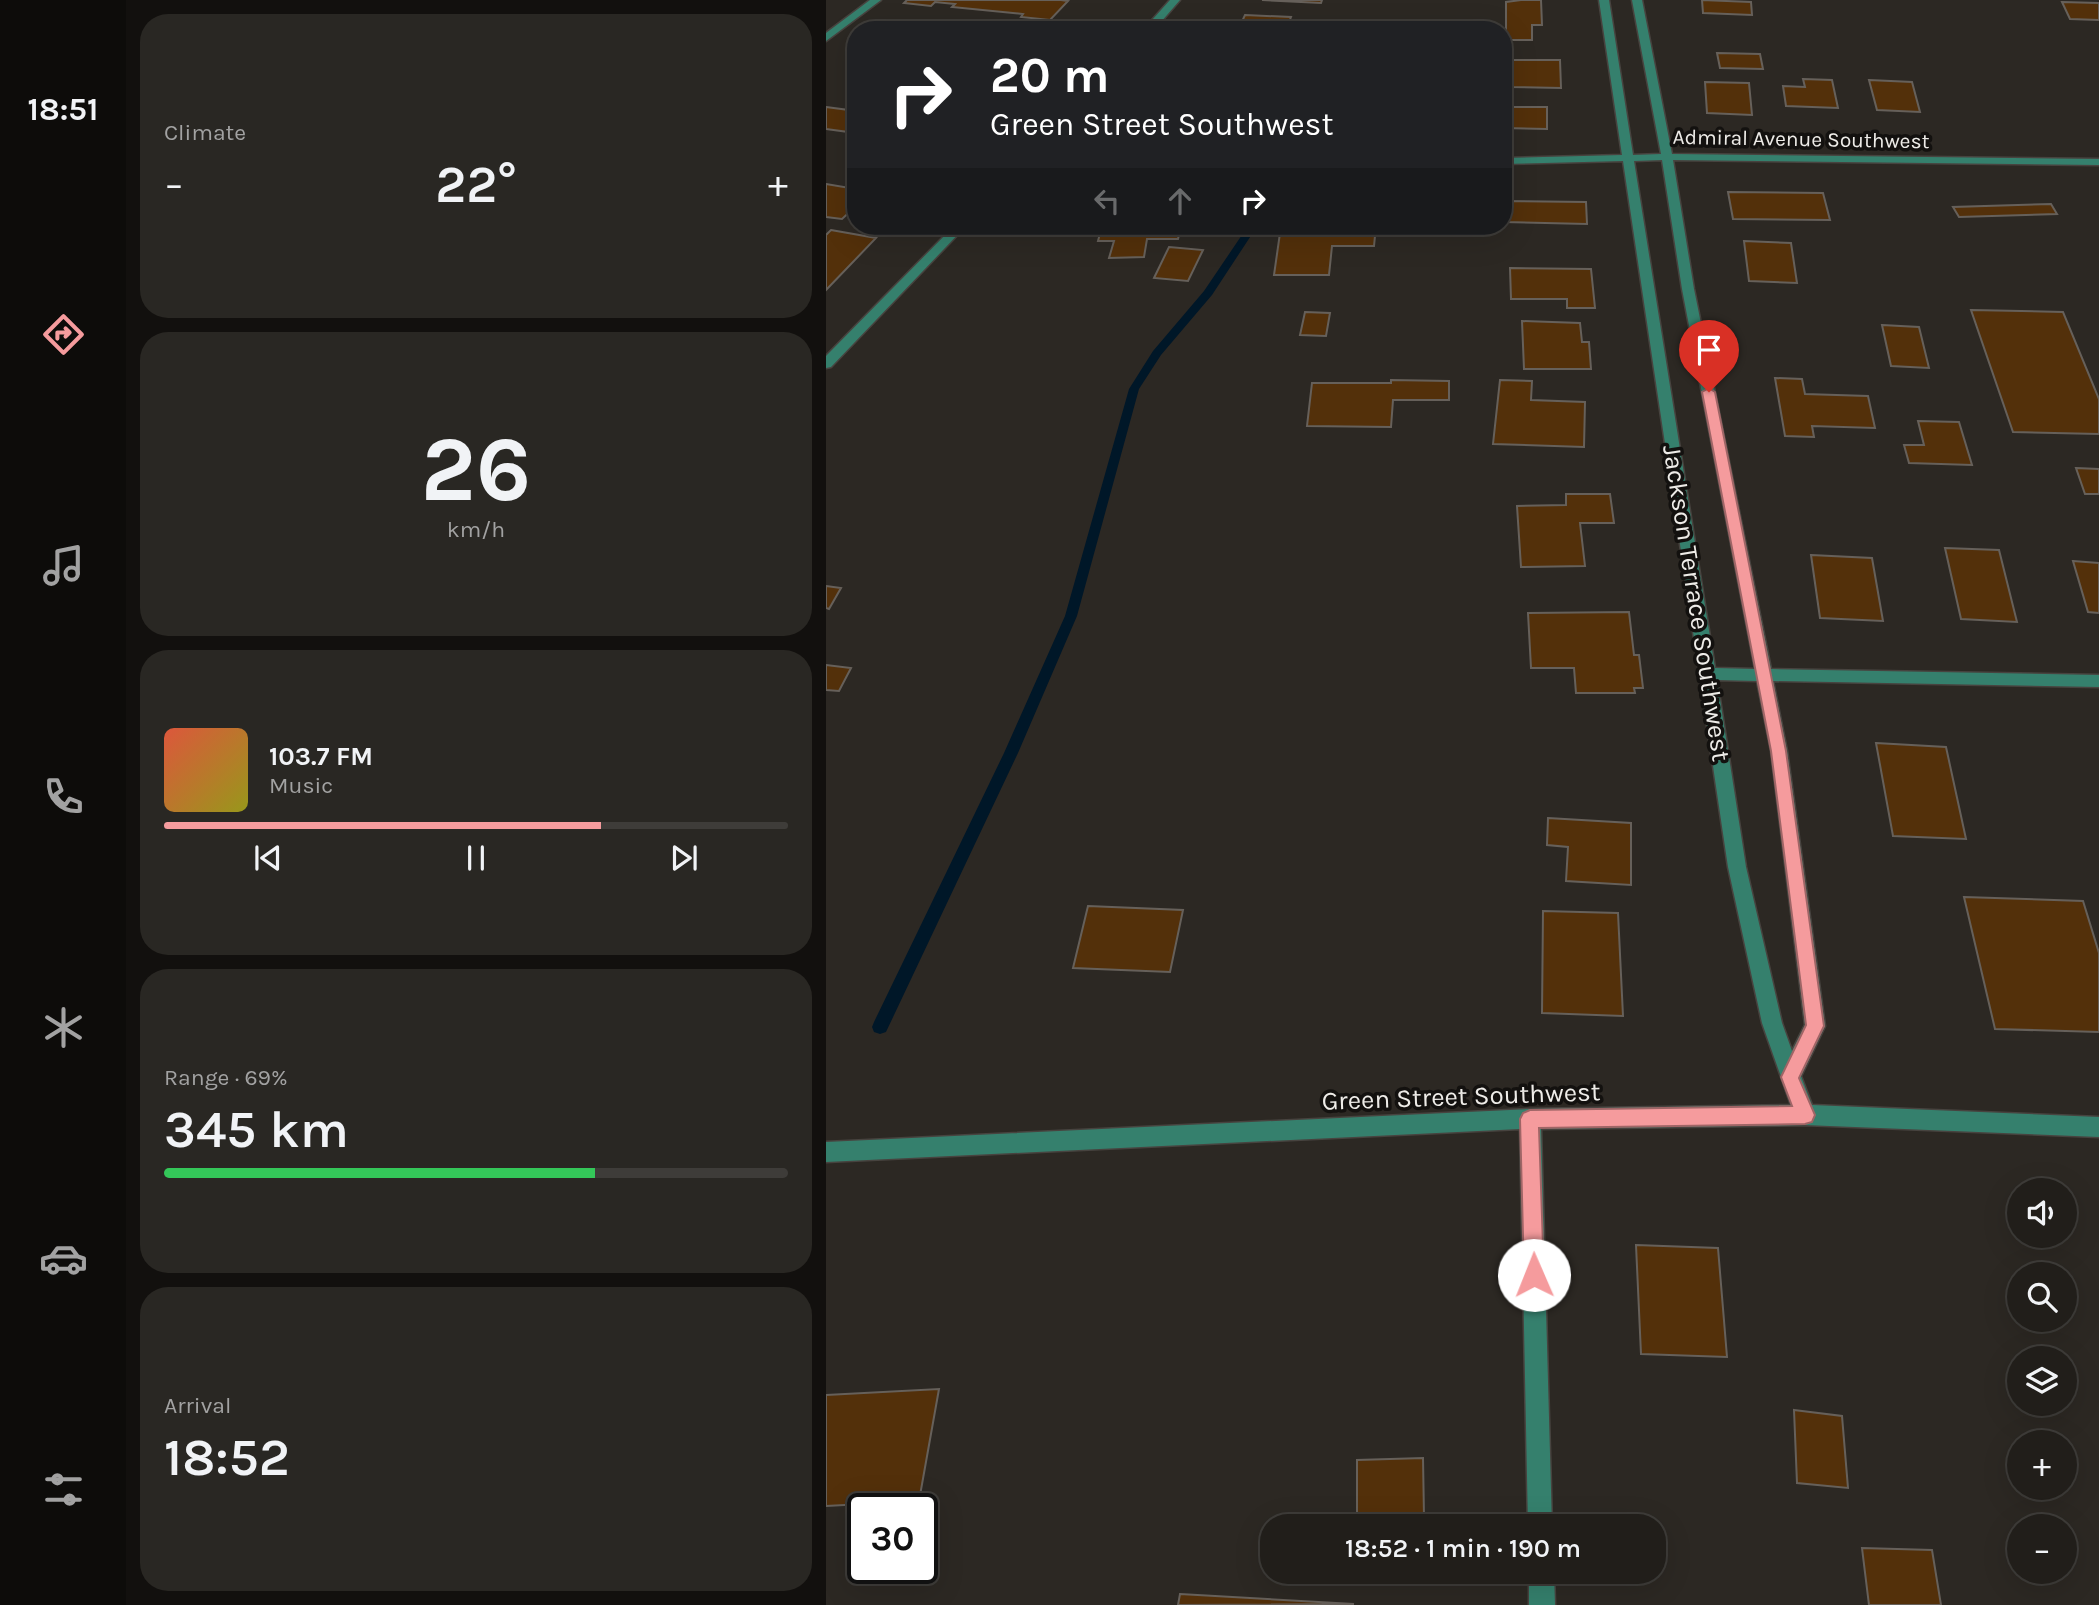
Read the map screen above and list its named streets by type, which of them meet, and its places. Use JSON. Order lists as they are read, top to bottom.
{
  "streets": {
    "street": ["Admiral Avenue Southwest", "Jackson Terrace Southwest", "Green Street Southwest"]
  },
  "crossings": [
    ["Admiral Avenue Southwest", "Jackson Terrace Southwest"],
    ["Jackson Terrace Southwest", "Green Street Southwest"]
  ],
  "page": {
    "tabs": "18:51",
    "tile": [
      "Climate",
      ["26", "km/h"],
      ["Range · 69%", "345 km"],
      ["Arrival", "18:52"]
    ],
    "turn": ["20 m", "Green Street Southwest"],
    "heat": ["−", "22°", "+"],
    "song": ["103.7 FM", "Music"],
    "map_buttons": ["+", "−"],
    "limit": "30",
    "trip": "18:52 · 1 min · 190 m"
  }
}
